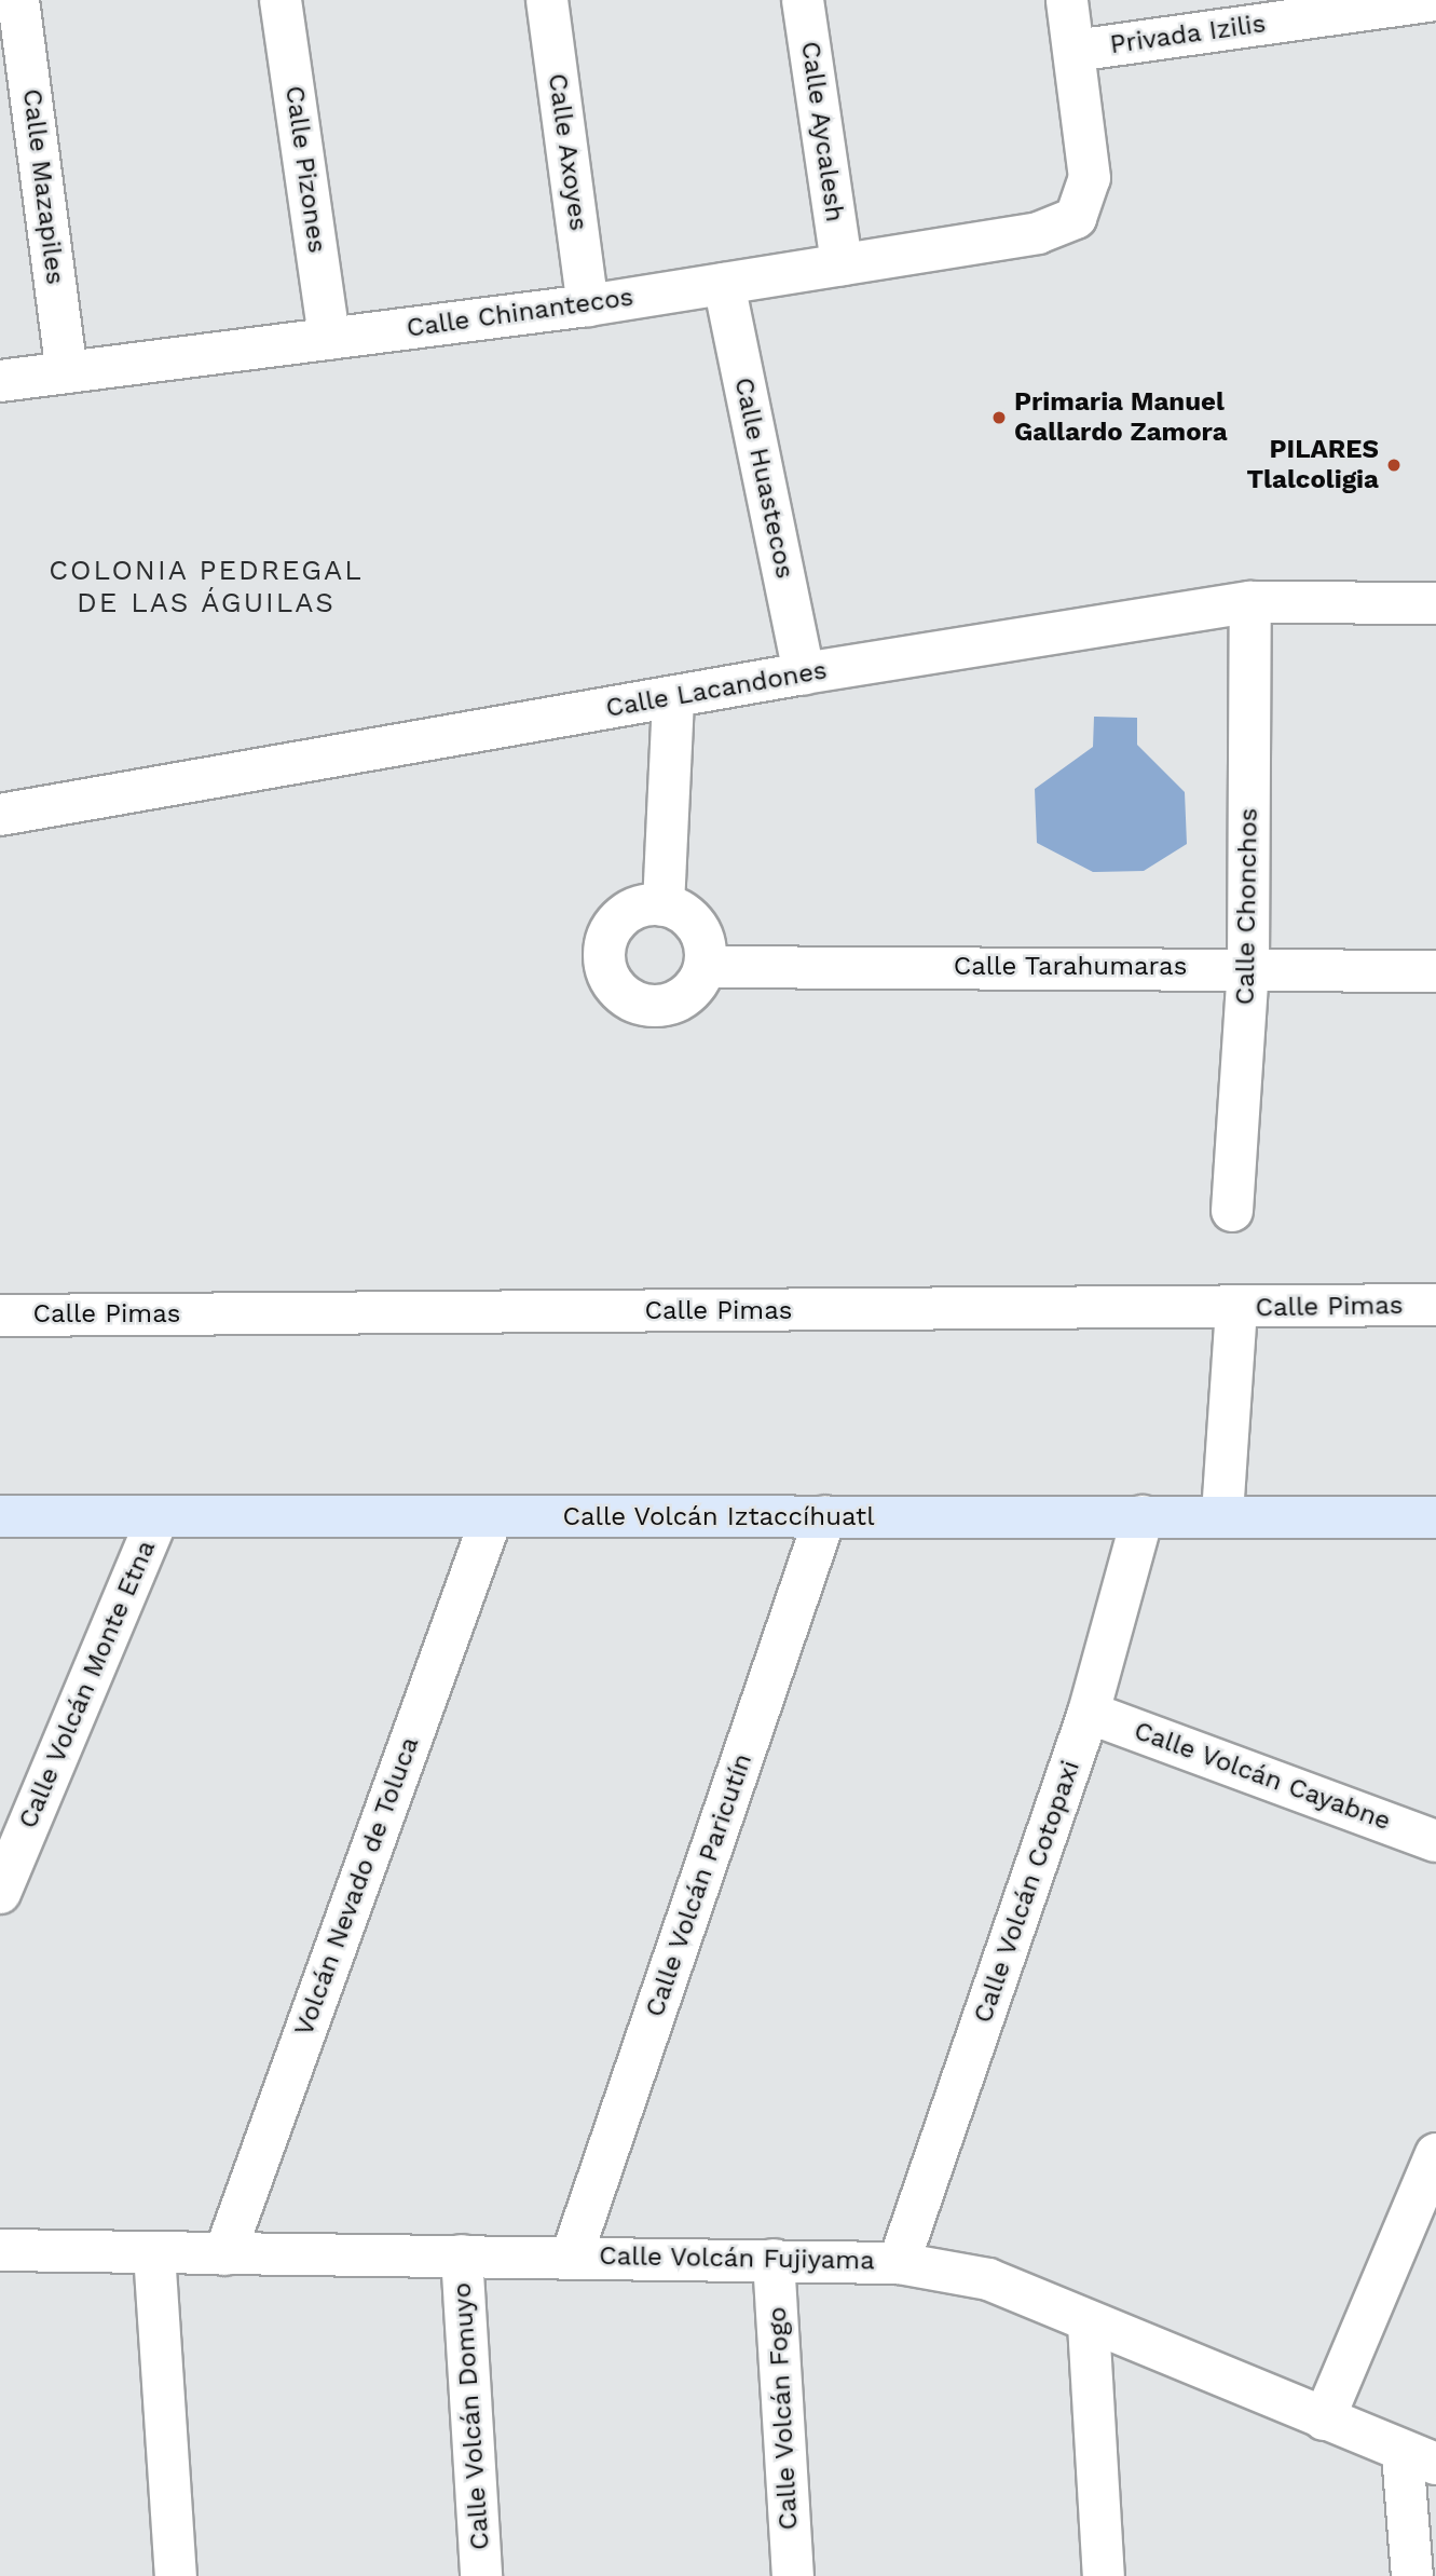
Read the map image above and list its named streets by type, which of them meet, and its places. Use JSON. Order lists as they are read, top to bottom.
{
  "streets": {
    "street": [
      "Privada Izilis",
      "Calle Aycalesh",
      "Calle Axoyes",
      "Calle Pizones",
      "Calle Mazapiles",
      "Calle Chinantecos",
      "Calle Huastecos",
      "Calle Lacandones",
      "Calle Chonchos",
      "Calle Tarahumaras",
      "Calle Pimas",
      "Calle Volcán Iztaccíhuatl",
      "Calle Volcán Monte Etna",
      "Calle Volcán Cayabne",
      "Calle Volcán Paricutín",
      "Volcán Nevado de Toluca",
      "Calle Volcán Cotopaxi",
      "Calle Volcán Fujiyama",
      "Calle Volcán Domuyo",
      "Calle Volcán Fogo"
    ]
  },
  "crossings": [
    ["Privada Izilis", "Calle Chinantecos"],
    ["Calle Aycalesh", "Calle Chinantecos"],
    ["Calle Axoyes", "Calle Chinantecos"],
    ["Calle Pizones", "Calle Chinantecos"],
    ["Calle Mazapiles", "Calle Chinantecos"],
    ["Calle Chinantecos", "Calle Huastecos"],
    ["Calle Huastecos", "Calle Lacandones"],
    ["Calle Lacandones", "Calle Chonchos"],
    ["Calle Chonchos", "Calle Tarahumaras"],
    ["Calle Volcán Iztaccíhuatl", "Calle Volcán Monte Etna"],
    ["Calle Volcán Iztaccíhuatl", "Calle Volcán Paricutín"],
    ["Calle Volcán Iztaccíhuatl", "Volcán Nevado de Toluca"],
    ["Calle Volcán Iztaccíhuatl", "Calle Volcán Cotopaxi"],
    ["Calle Volcán Cayabne", "Calle Volcán Cotopaxi"],
    ["Calle Volcán Paricutín", "Calle Volcán Fujiyama"],
    ["Volcán Nevado de Toluca", "Calle Volcán Fujiyama"],
    ["Calle Volcán Cotopaxi", "Calle Volcán Fujiyama"],
    ["Calle Volcán Fujiyama", "Calle Volcán Domuyo"],
    ["Calle Volcán Fujiyama", "Calle Volcán Fogo"]
  ],
  "districts": ["COLONIA PEDREGAL DE LAS ÁGUILAS"],
  "places": ["Primaria Manuel Gallardo Zamora", "PILARES Tlalcoligia"]
}
